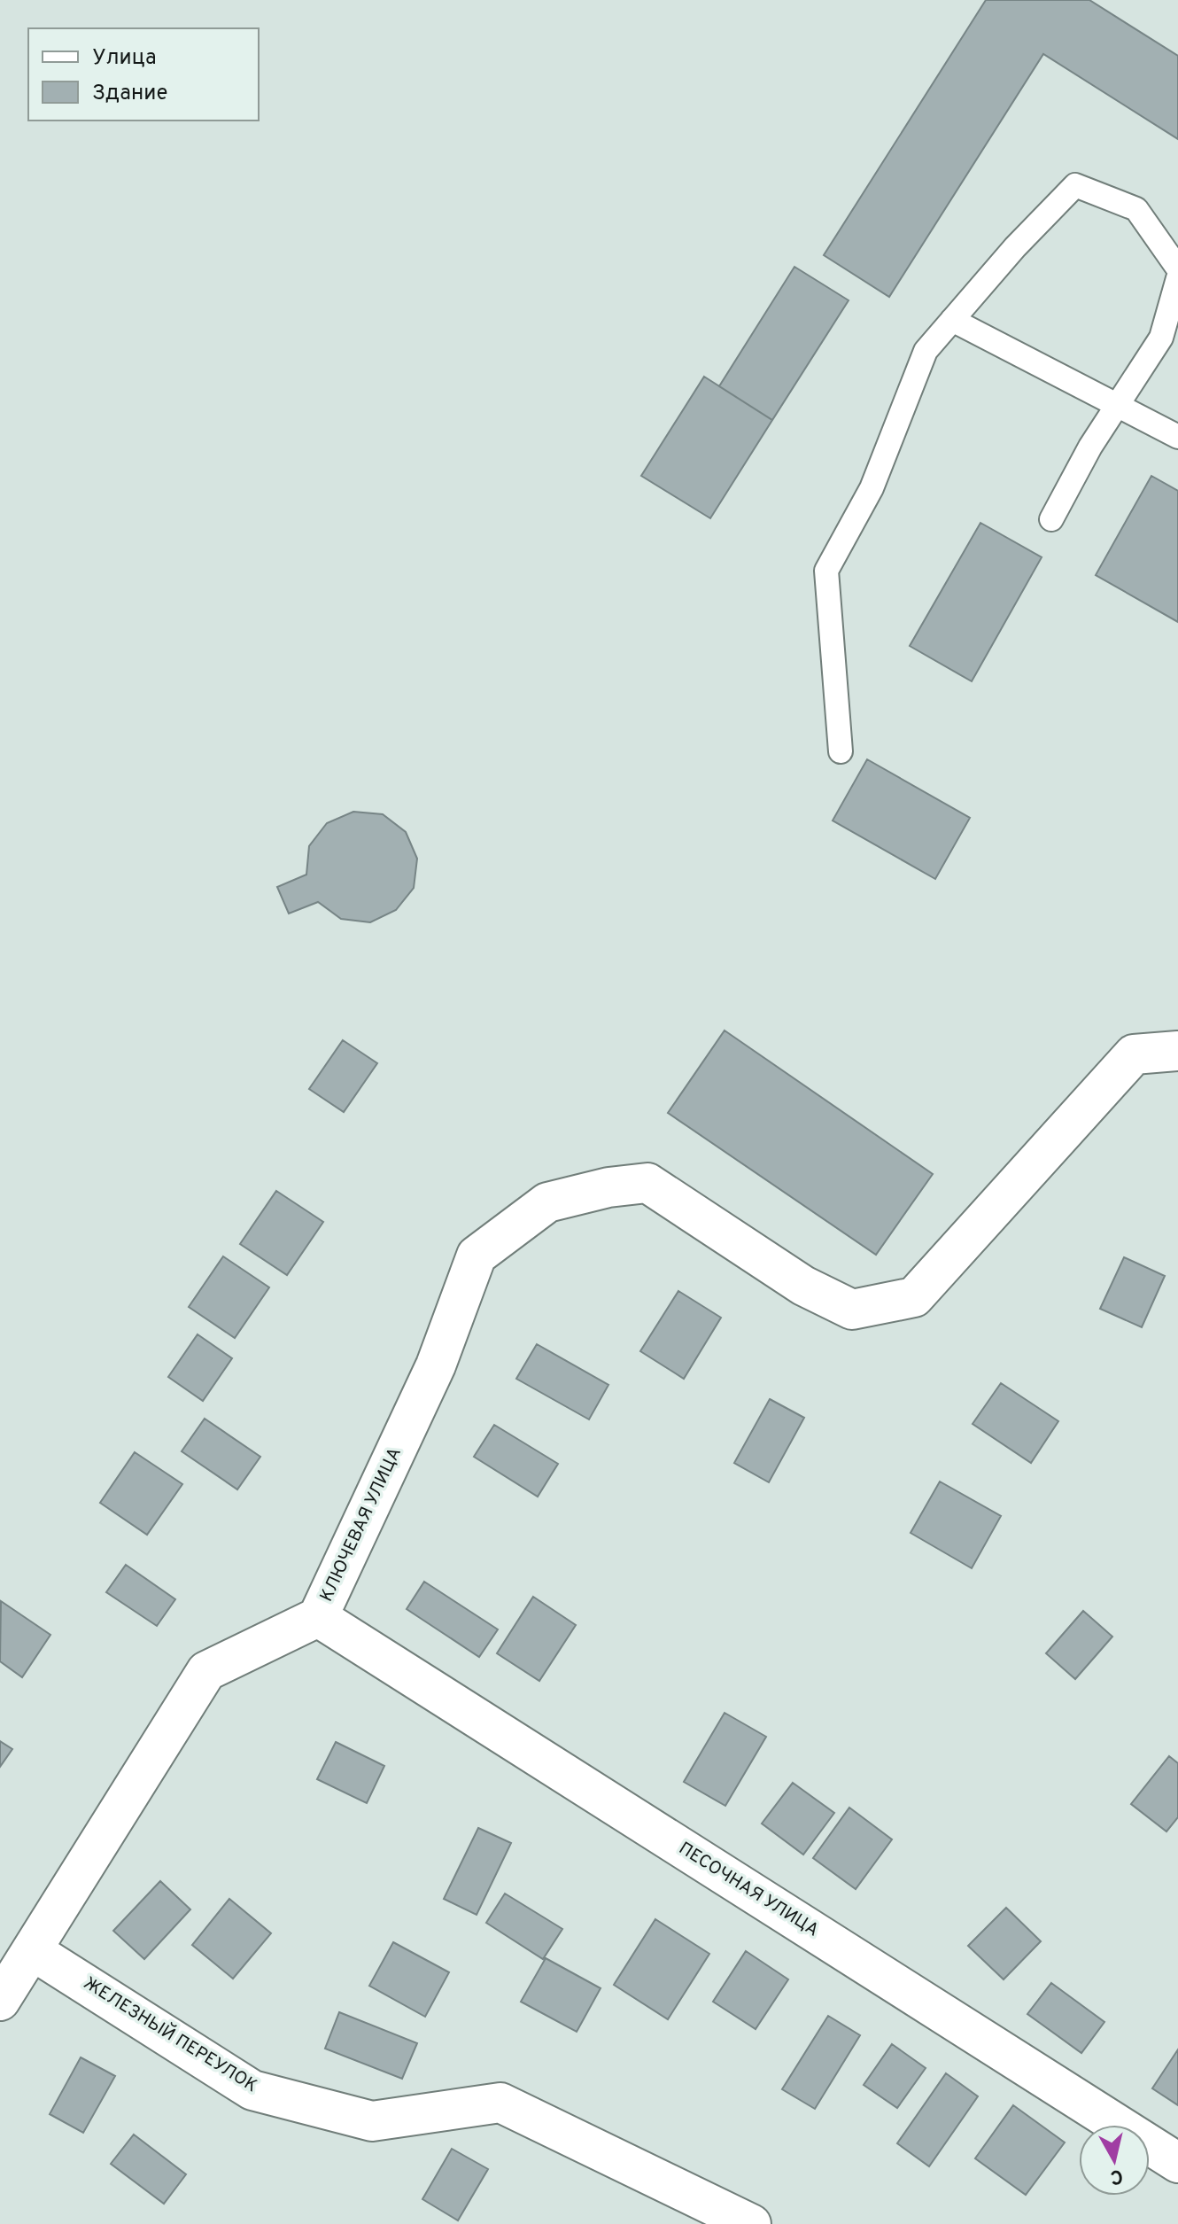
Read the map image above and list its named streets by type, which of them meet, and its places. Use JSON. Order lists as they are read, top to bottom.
{
  "streets": {
    "street": ["КЛЮЧЕВАЯ УЛИЦА", "ПЕСОЧНАЯ УЛИЦА", "ЖЕЛЕЗНЫЙ ПЕРЕУЛОК"]
  },
  "crossings": [
    ["КЛЮЧЕВАЯ УЛИЦА", "ПЕСОЧНАЯ УЛИЦА"],
    ["КЛЮЧЕВАЯ УЛИЦА", "ЖЕЛЕЗНЫЙ ПЕРЕУЛОК"]
  ],
  "legend": ["Улица", "Здание"],
  "north": "bottom"
}
